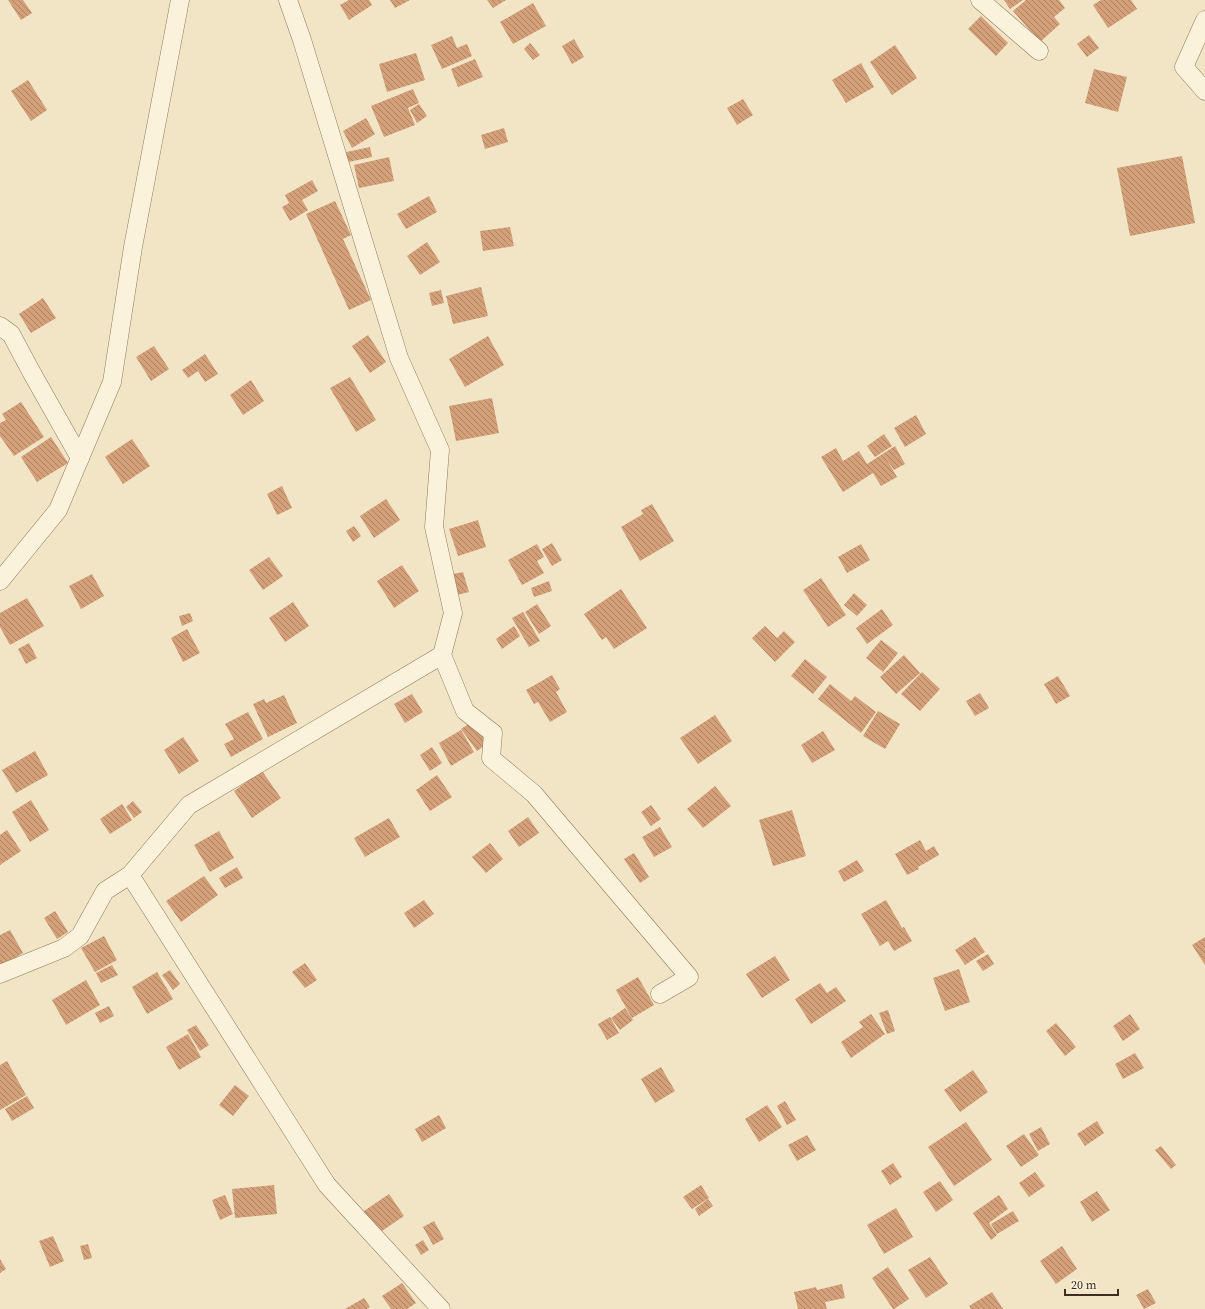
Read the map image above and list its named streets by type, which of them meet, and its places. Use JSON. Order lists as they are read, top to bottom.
{
  "scale_bar": "20 m"
}
